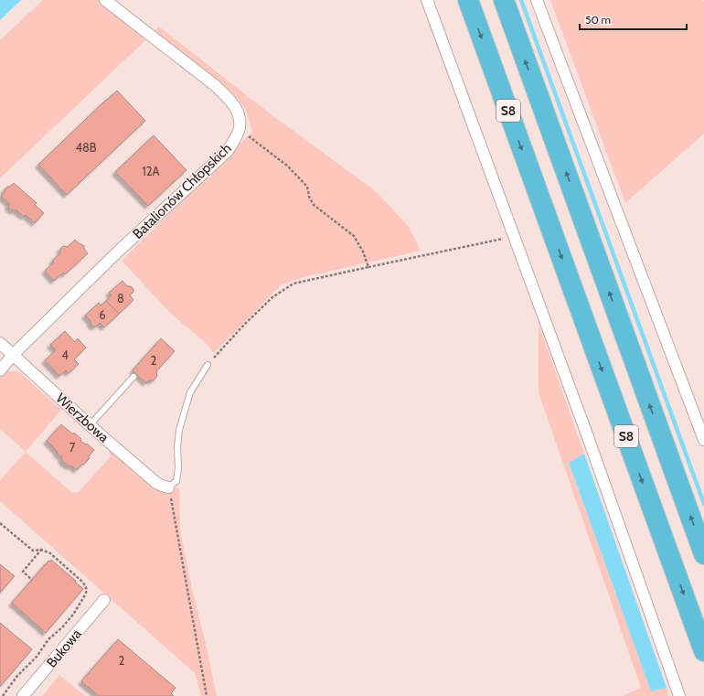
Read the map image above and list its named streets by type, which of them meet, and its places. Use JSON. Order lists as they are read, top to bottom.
{
  "streets": {
    "highway": ["S8"],
    "street": ["Batalionów Chłopskich", "Wierzbowa", "Bukowa"]
  },
  "crossings": [
    ["Batalionów Chłopskich", "Wierzbowa"]
  ],
  "house_numbers": [
    "48B",
    "12A",
    "8",
    "6",
    "4",
    "2",
    "7",
    "2"
  ],
  "scale_bar": "50 m"
}
